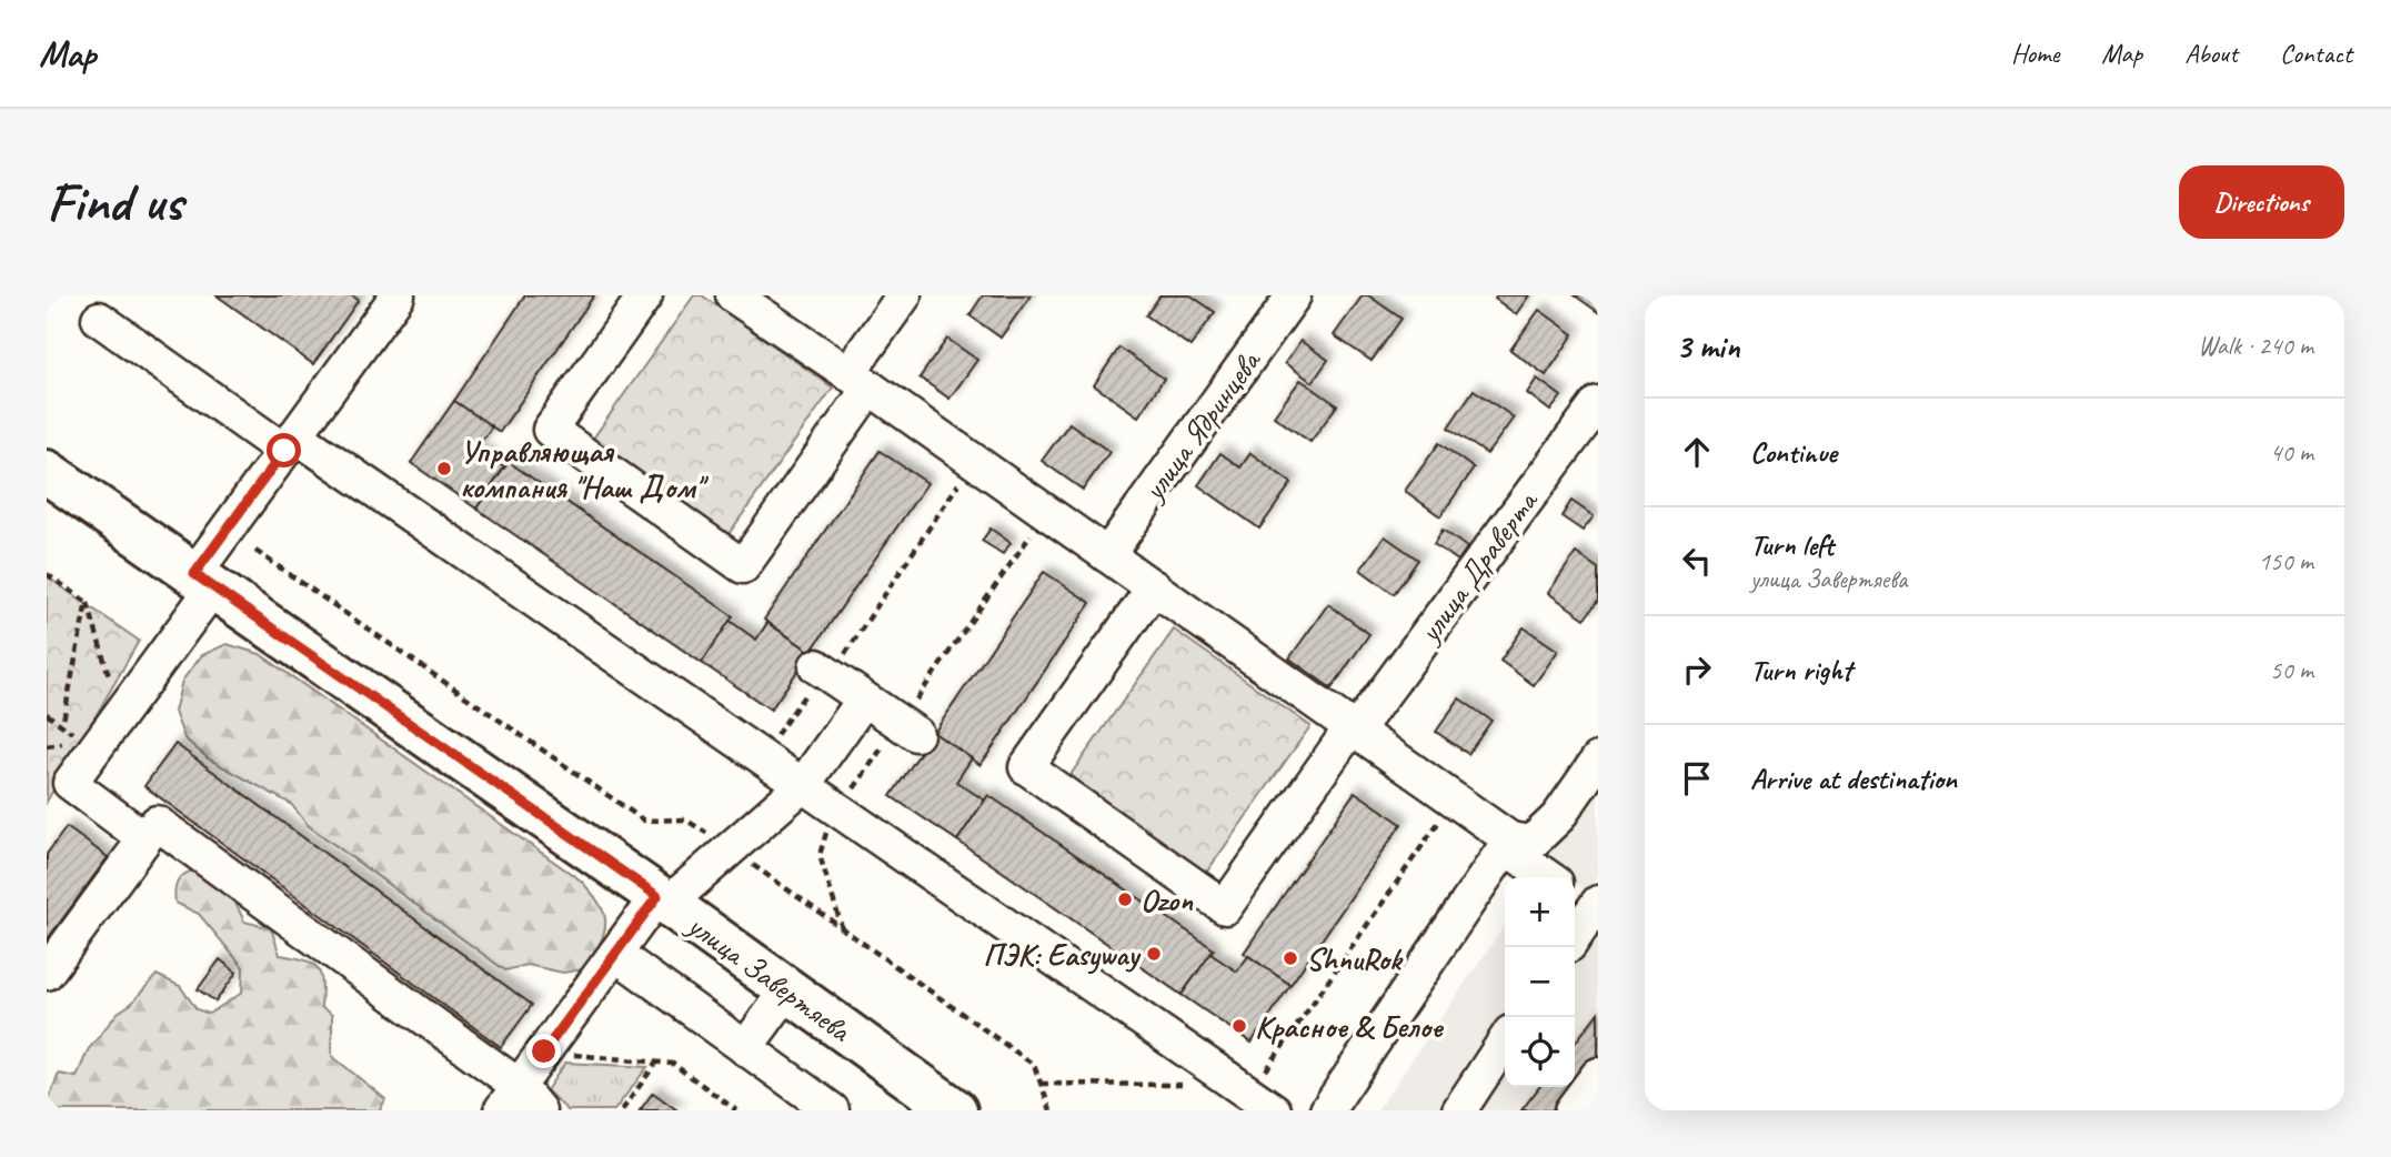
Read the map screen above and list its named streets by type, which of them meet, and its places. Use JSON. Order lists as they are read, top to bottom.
{
  "streets": {
    "main road": ["улица Завертяева"],
    "street": ["улица Ядринцева", "улица Драверта"]
  },
  "places": [
    "Управляющая компания \"Наш Дом\"",
    "Ozon",
    "ПЭК: Easyway",
    "ShnuRok",
    "Красное & Белое"
  ],
  "page": {
    "header": "Map",
    "nav": [
      "Home",
      "Map",
      "About",
      "Contact"
    ],
    "buttons": "Directions",
    "title": "Find us",
    "heading": ["3 min", "Walk · 240 m"],
    "list": [
      ["Continue", "40 m"],
      ["Turn left", "улица Завертяева", "150 m"],
      ["Turn right", "50 m"],
      "Arrive at destination"
    ],
    "map_buttons": ["+", "−"]
  }
}
